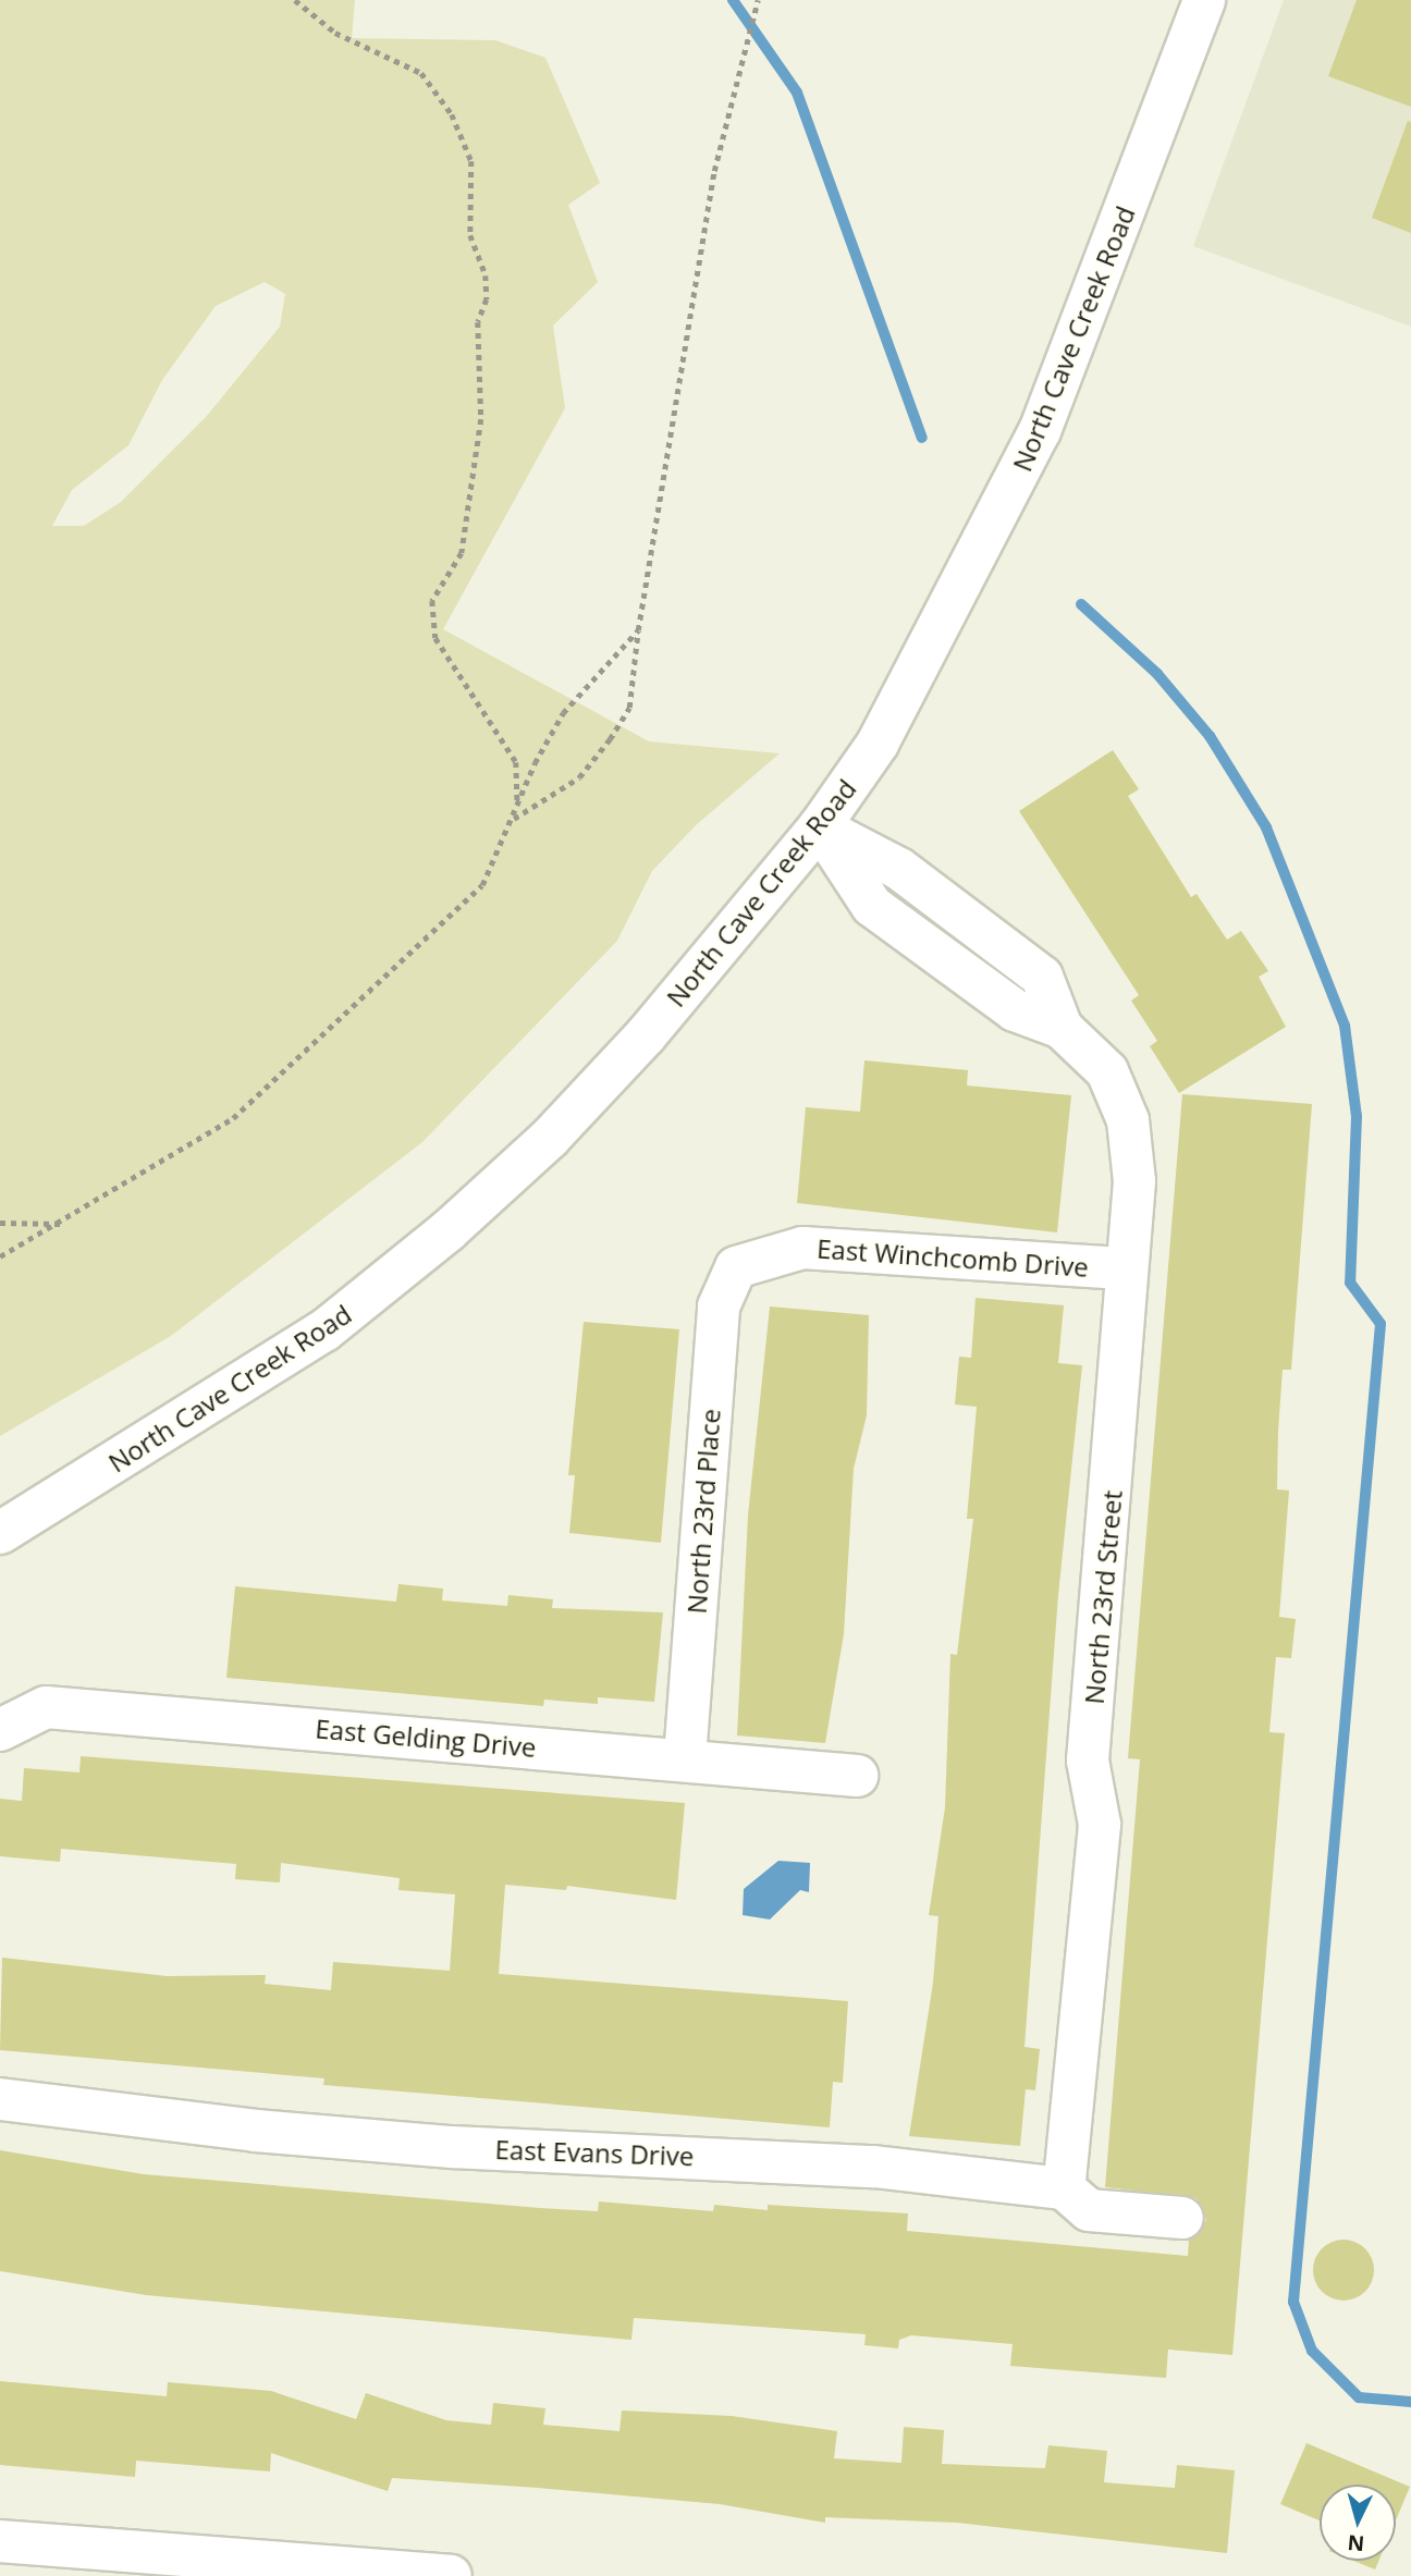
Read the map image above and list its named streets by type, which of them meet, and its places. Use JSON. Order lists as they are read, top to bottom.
{
  "streets": {
    "street": [
      "North Cave Creek Road",
      "East Winchcomb Drive",
      "North 23rd Place",
      "North 23rd Street",
      "East Gelding Drive",
      "East Evans Drive"
    ]
  },
  "crossings": [
    ["North Cave Creek Road", "North 23rd Street"],
    ["East Winchcomb Drive", "North 23rd Place"],
    ["East Winchcomb Drive", "North 23rd Street"],
    ["North 23rd Place", "East Gelding Drive"],
    ["North 23rd Street", "East Evans Drive"]
  ],
  "north": "bottom"
}
